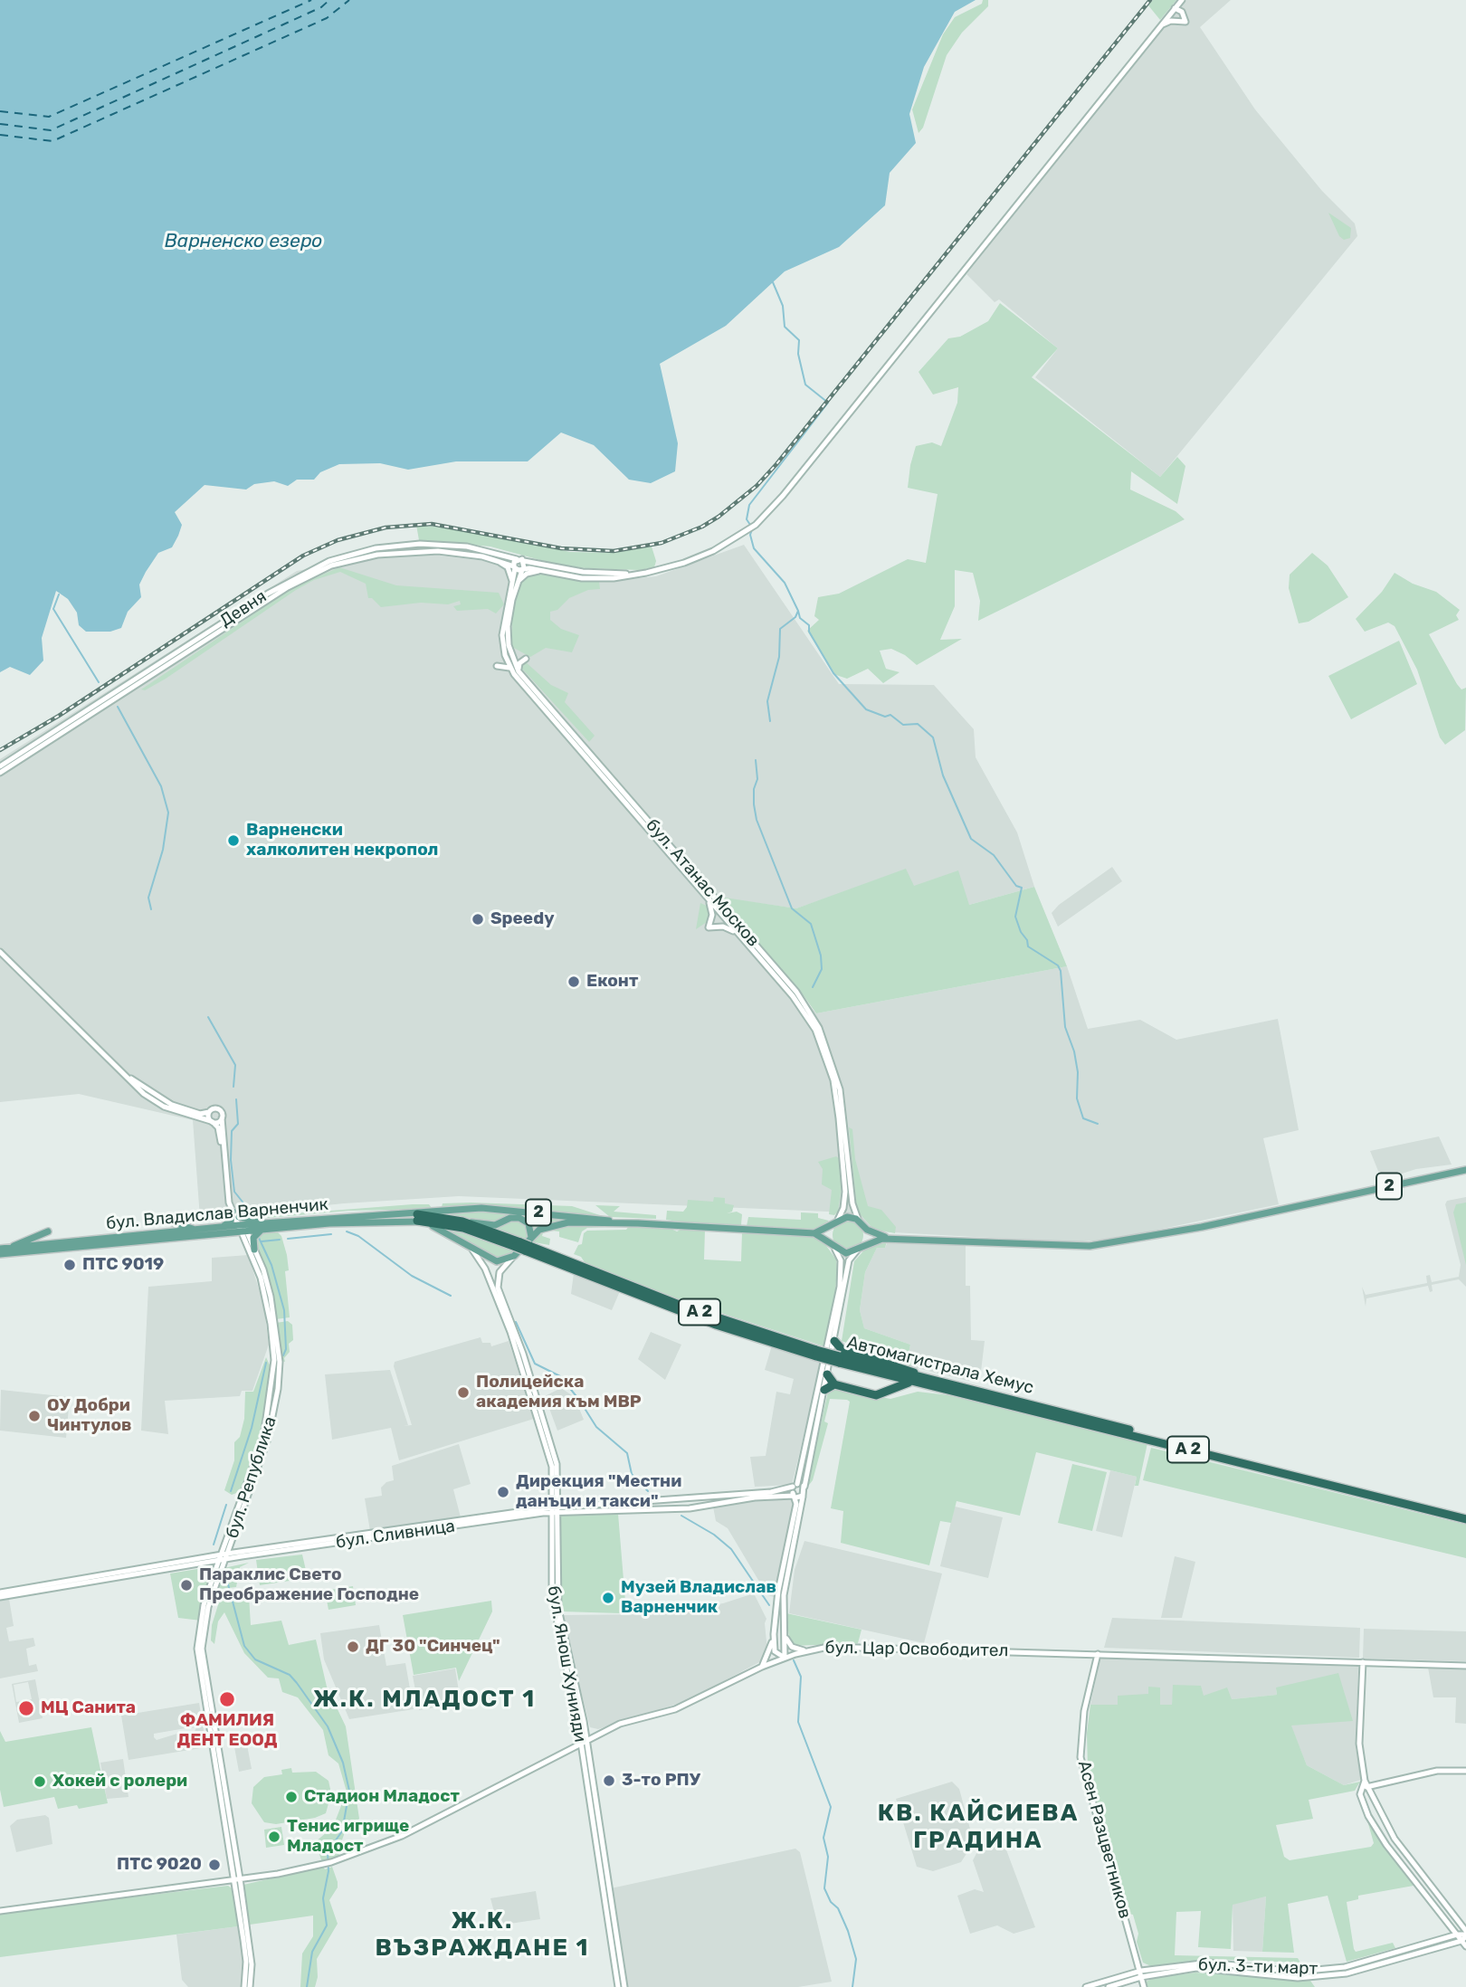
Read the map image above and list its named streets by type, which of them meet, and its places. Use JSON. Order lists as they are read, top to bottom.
{
  "streets": {
    "highway": ["A 2", "Автомагистрала Хемус"],
    "main road": [
      "Девня",
      "бул. Атанас Москов",
      "2",
      "бул. Владислав Варненчик",
      "бул. Република",
      "бул. Сливница",
      "бул. Цар Освободител",
      "бул. Янош Хунияди",
      "Асен Разцветников",
      "бул. 3-ти март"
    ]
  },
  "crossings": [
    ["Девня", "бул. Атанас Москов"],
    ["бул. Атанас Москов", "2"],
    ["2", "бул. Владислав Варненчик"],
    ["2", "Автомагистрала Хемус"],
    ["2", "бул. Янош Хунияди"],
    ["бул. Владислав Варненчик", "Автомагистрала Хемус"],
    ["бул. Владислав Варненчик", "бул. Република"],
    ["Автомагистрала Хемус", "бул. Янош Хунияди"],
    ["бул. Република", "бул. Сливница"],
    ["бул. Република", "бул. Цар Освободител"],
    ["бул. Сливница", "бул. Янош Хунияди"],
    ["бул. Цар Освободител", "бул. Янош Хунияди"],
    ["бул. Цар Освободител", "Асен Разцветников"],
    ["Асен Разцветников", "бул. 3-ти март"]
  ],
  "districts": ["Ж.К. МЛАДОСТ 1", "КВ. КАЙСИЕВА ГРАДИНА", "Ж.К. ВЪЗРАЖДАНЕ 1"],
  "water": ["Варненско езеро"],
  "places": [
    "Варненски халколитен некропол",
    "Speedy",
    "Еконт",
    "ПТС 9019",
    "Полицейска академия към МВР",
    "ОУ Добри Чинтулов",
    "Дирекция \"Местни данъци и такси\"",
    "Параклис Свето Преображение Господне",
    "Музей Владислав Варненчик",
    "ДГ 30 \"Синчец\"",
    "ФАМИЛИЯ ДЕНТ ЕООД",
    "МЦ Санита",
    "3-то РПУ",
    "Хокей с ролери",
    "Стадион Младост",
    "Тенис игрище Младост",
    "ПТС 9020"
  ]
}
